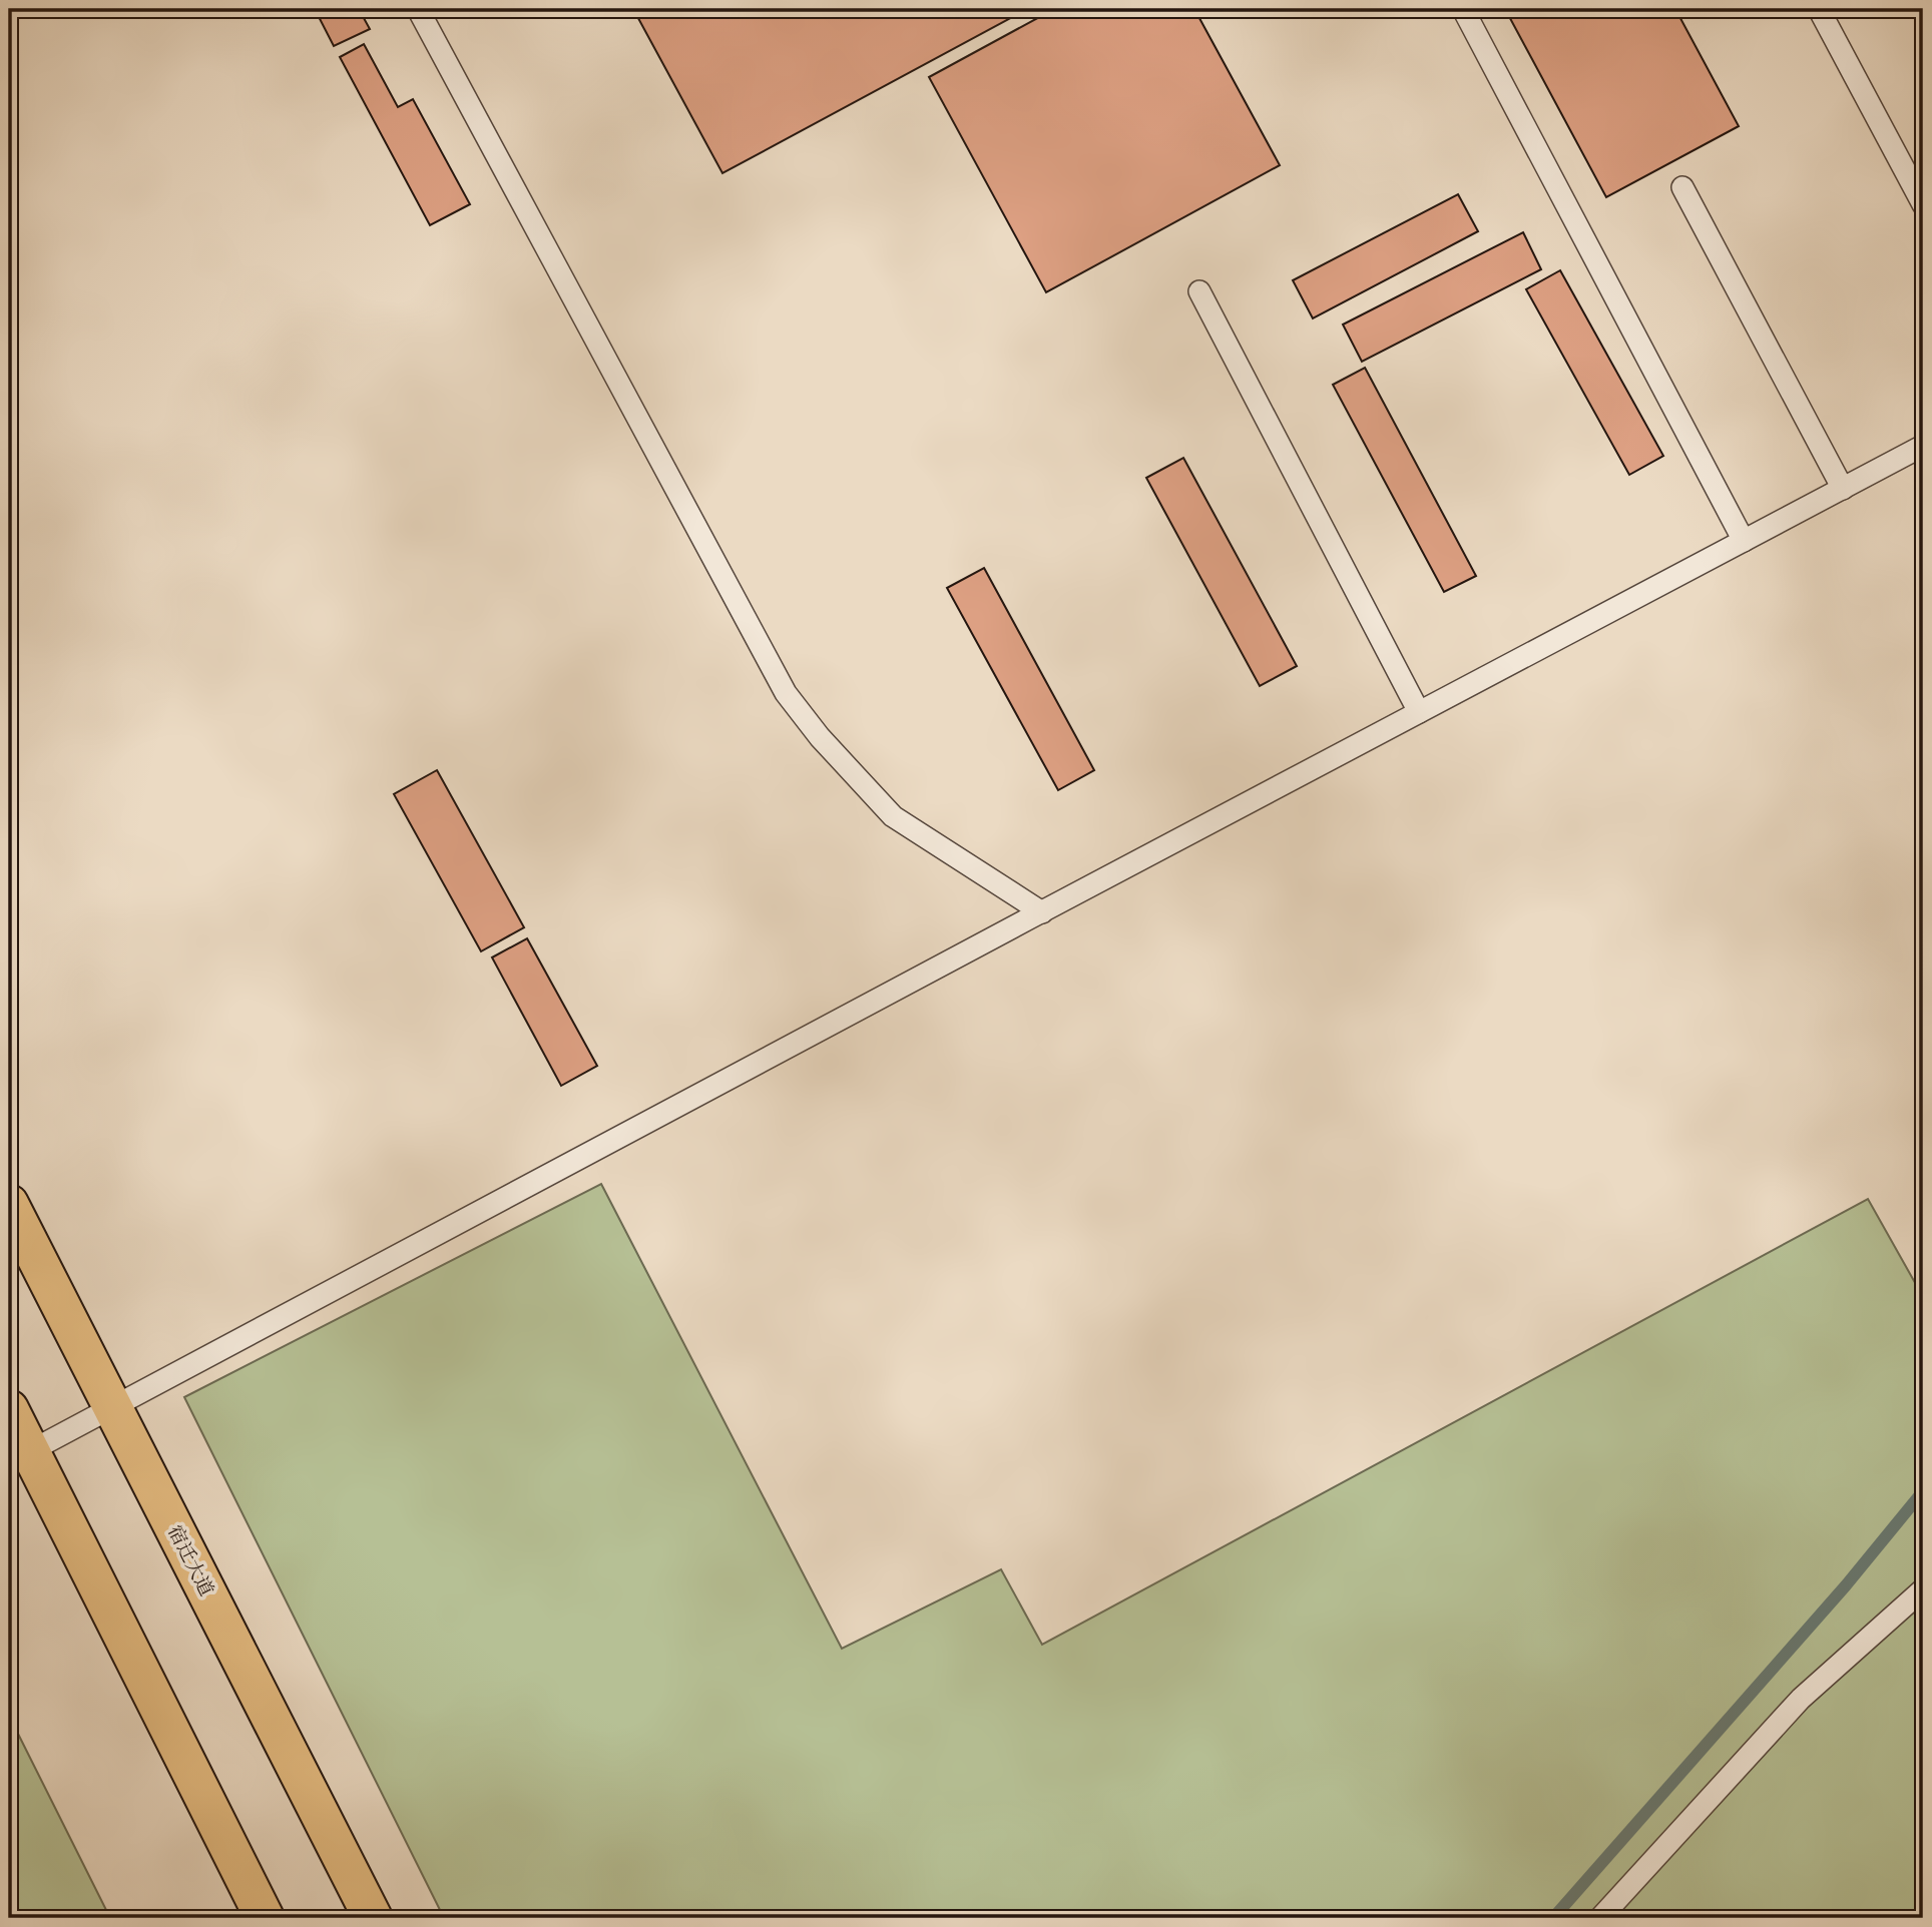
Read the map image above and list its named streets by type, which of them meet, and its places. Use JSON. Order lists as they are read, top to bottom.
{
  "streets": {
    "main road": ["宿迁大道"]
  }
}
